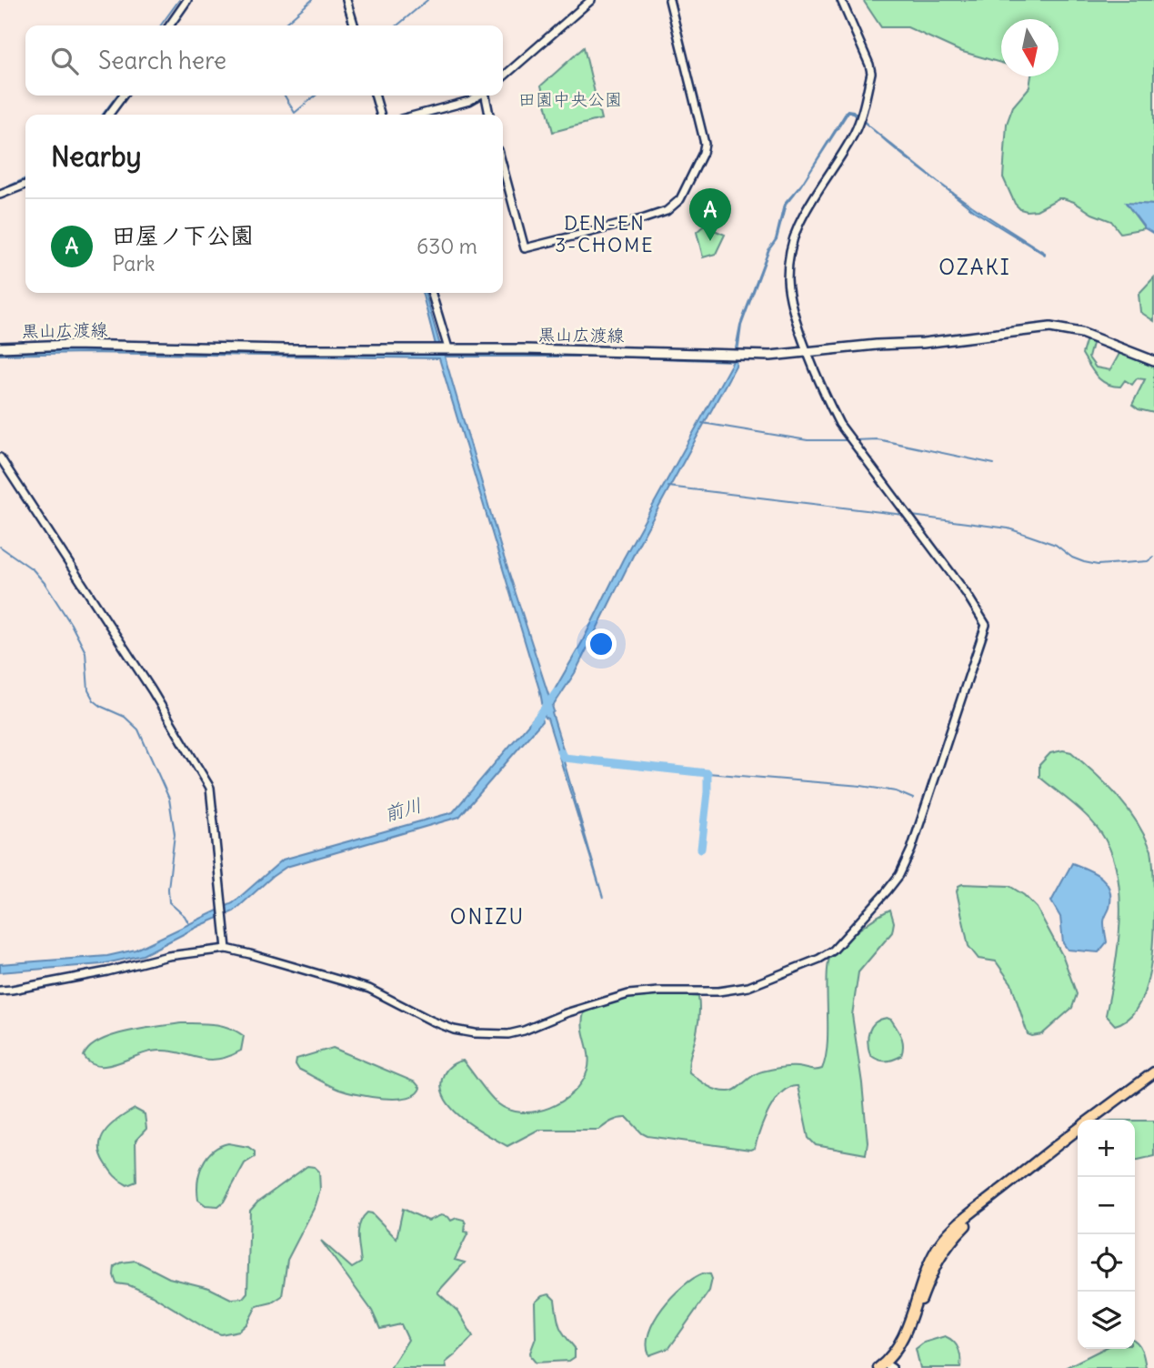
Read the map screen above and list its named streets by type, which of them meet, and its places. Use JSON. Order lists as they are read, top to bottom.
{
  "streets": {
    "main road": ["黒山広渡線"]
  },
  "districts": ["DEN-EN 3-CHOME", "OZAKI", "ONIZU"],
  "water": ["前川"],
  "parks": ["田園中央公園"],
  "north": "bottom",
  "page": {
    "search": "Search here",
    "heading": "Nearby",
    "pins": "A",
    "list": [
      {
        "mark": "A",
        "name": "田屋ノ下公園",
        "note": "Park",
        "value": "630 m"
      }
    ],
    "map_buttons": ["+", "−"]
  }
}
